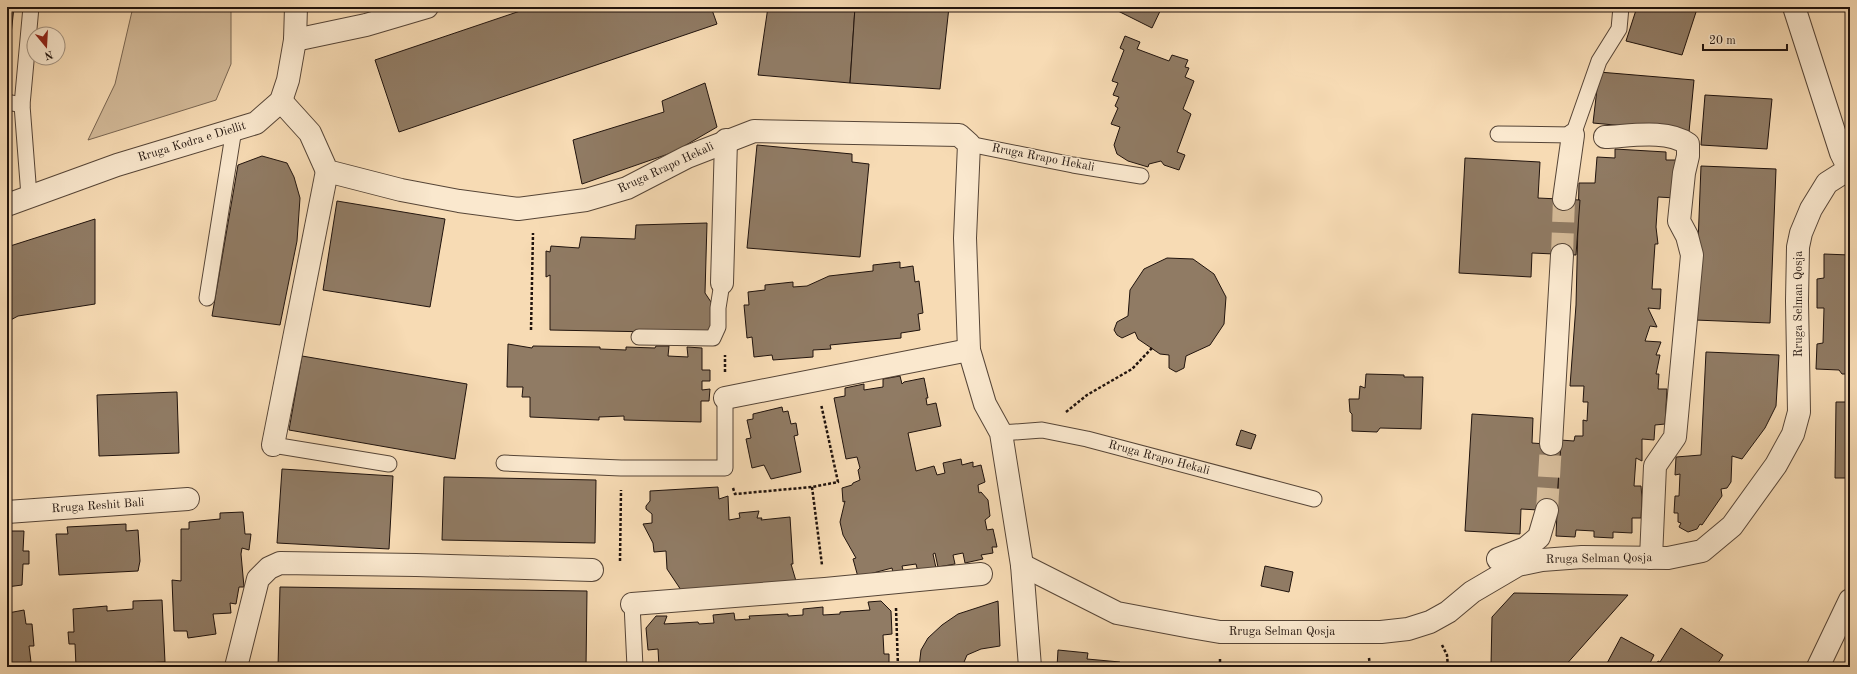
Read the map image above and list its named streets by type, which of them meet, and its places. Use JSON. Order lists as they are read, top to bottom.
{
  "streets": {
    "street": [
      "Rruga Kodra e Diellit",
      "Rruga Rrapo Hekali",
      "Rruga Selman Qosja",
      "Rruga Reshit Bali"
    ]
  },
  "scale_bar": "20 m",
  "north": "bottom"
}
